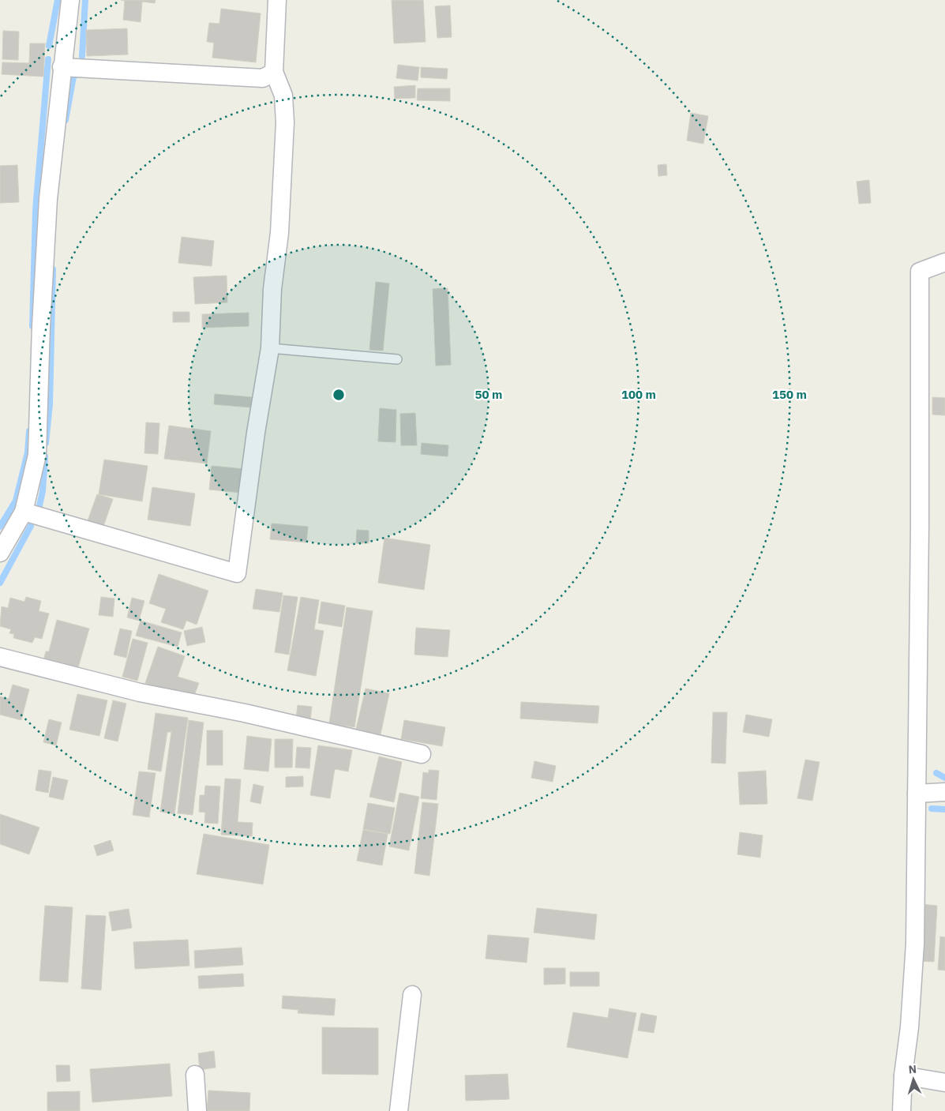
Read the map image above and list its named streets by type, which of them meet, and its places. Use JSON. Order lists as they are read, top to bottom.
{
  "north": "top",
  "rings": ["50 m", "100 m", "150 m"]
}
